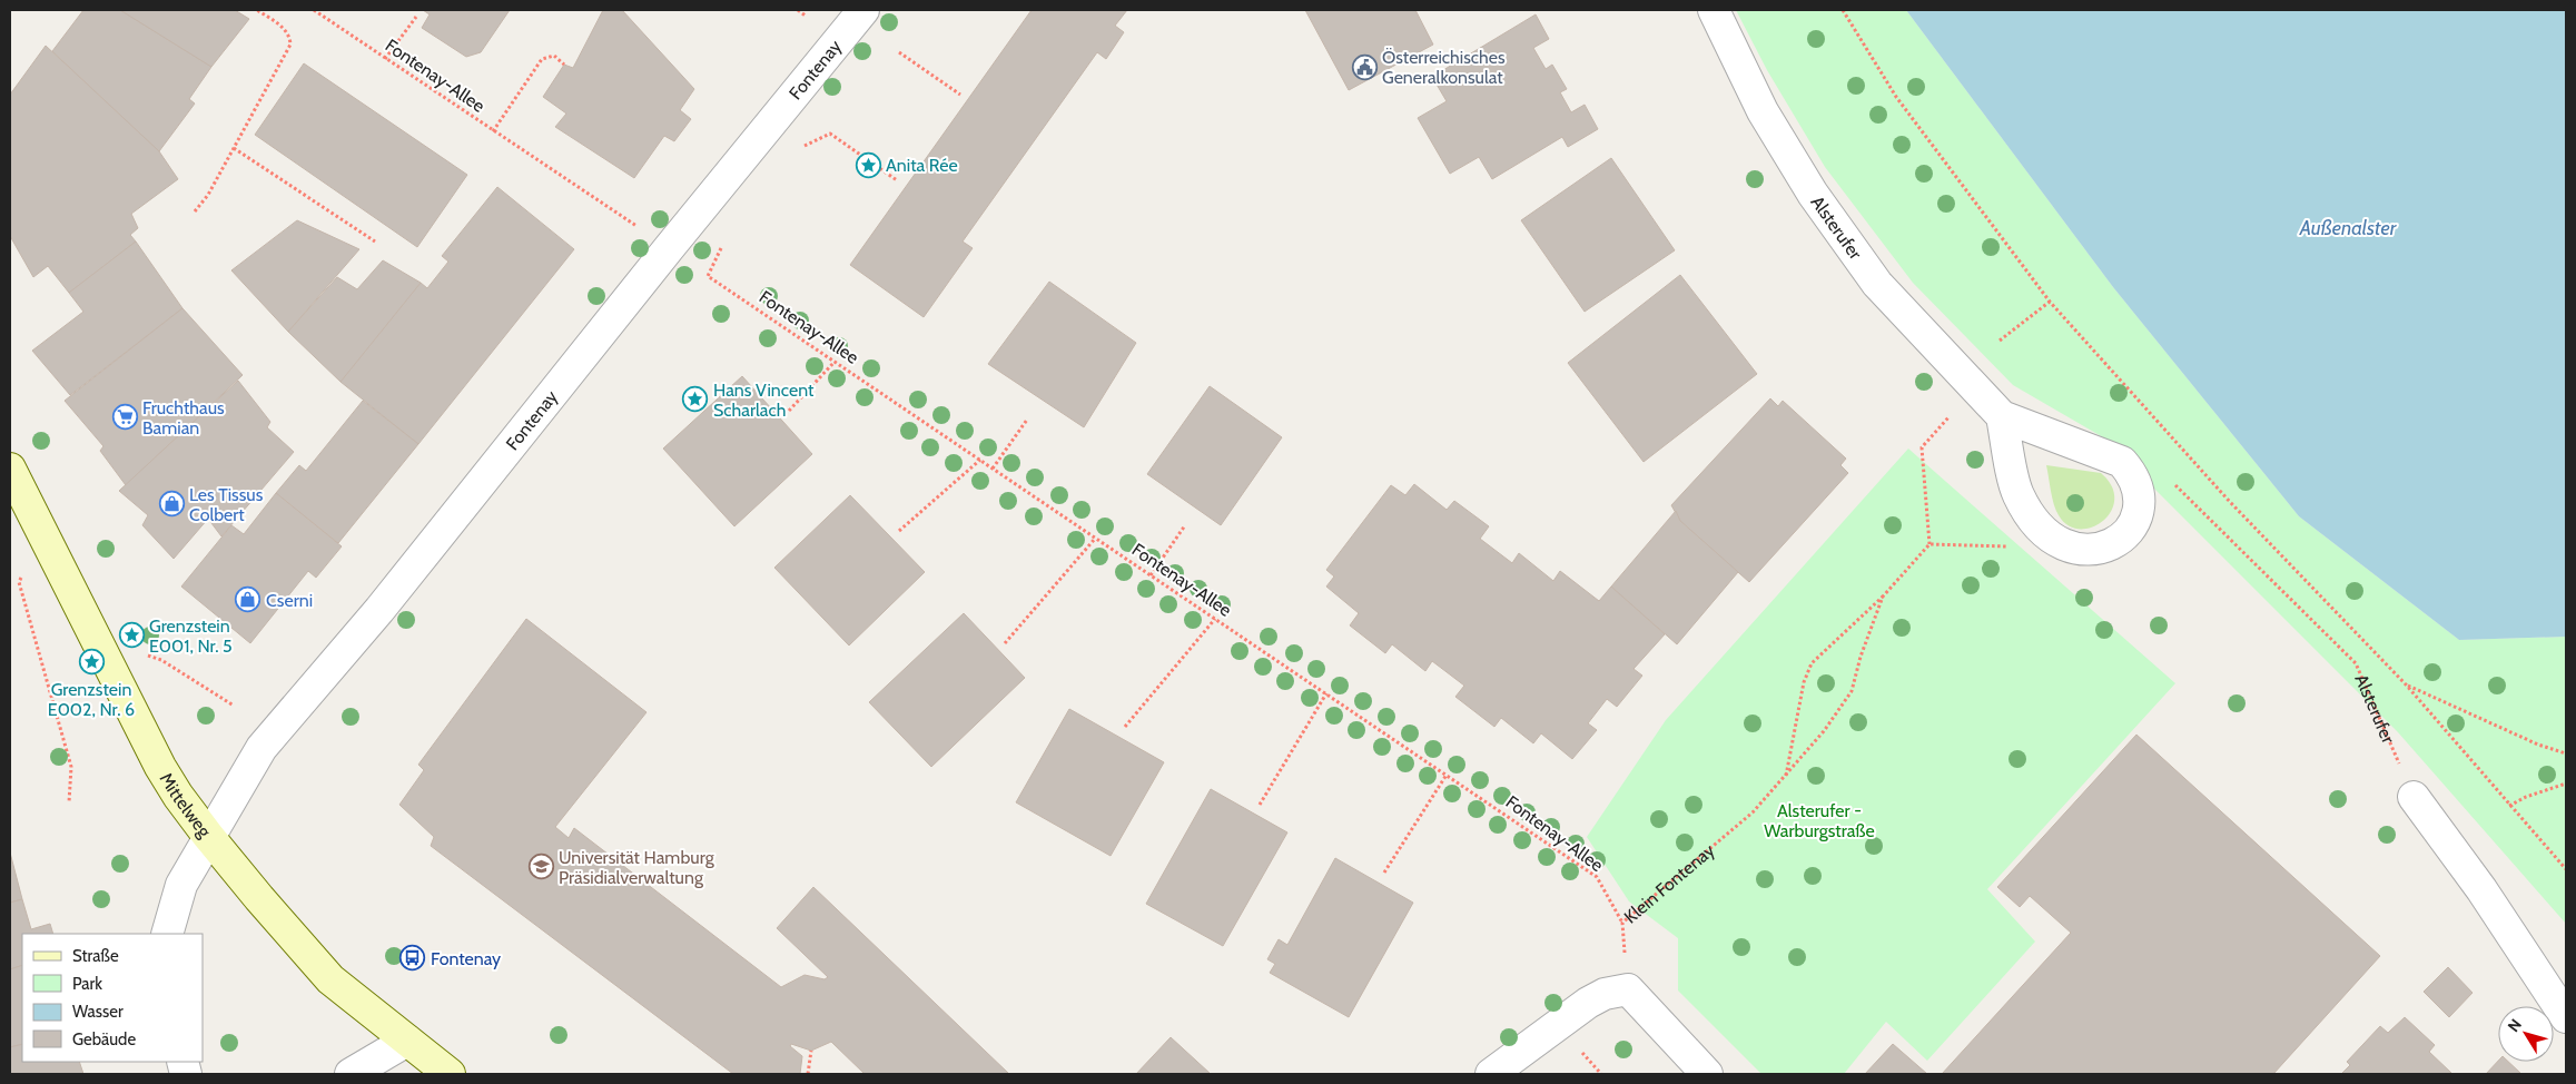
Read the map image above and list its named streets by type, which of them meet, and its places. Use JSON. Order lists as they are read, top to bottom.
{
  "streets": {
    "street": ["Fontenay", "Alsterufer", "Mittelweg"],
    "path": ["Fontenay-Allee", "Klein Fontenay"]
  },
  "crossings": [
    ["Fontenay", "Mittelweg"],
    ["Fontenay-Allee", "Klein Fontenay"]
  ],
  "water": ["Außenalster"],
  "parks": ["Alsterufer - Warburgstraße"],
  "places": {
    "public building": ["Österreichisches Generalkonsulat"],
    "place": [
      "Anita Rée",
      "Hans Vincent Scharlach",
      "Grenzstein E001, Nr. 5",
      "Grenzstein E002, Nr. 6"
    ],
    "supermarket": ["Fruchthaus Bamian"],
    "shop": ["Les Tissus Colbert", "Cserni"],
    "school or university": ["Universität Hamburg Präsidialverwaltung"],
    "bus stop": ["Fontenay"]
  },
  "legend": [
    "Straße",
    "Park",
    "Wasser",
    "Gebäude"
  ],
  "north": "top left"
}
